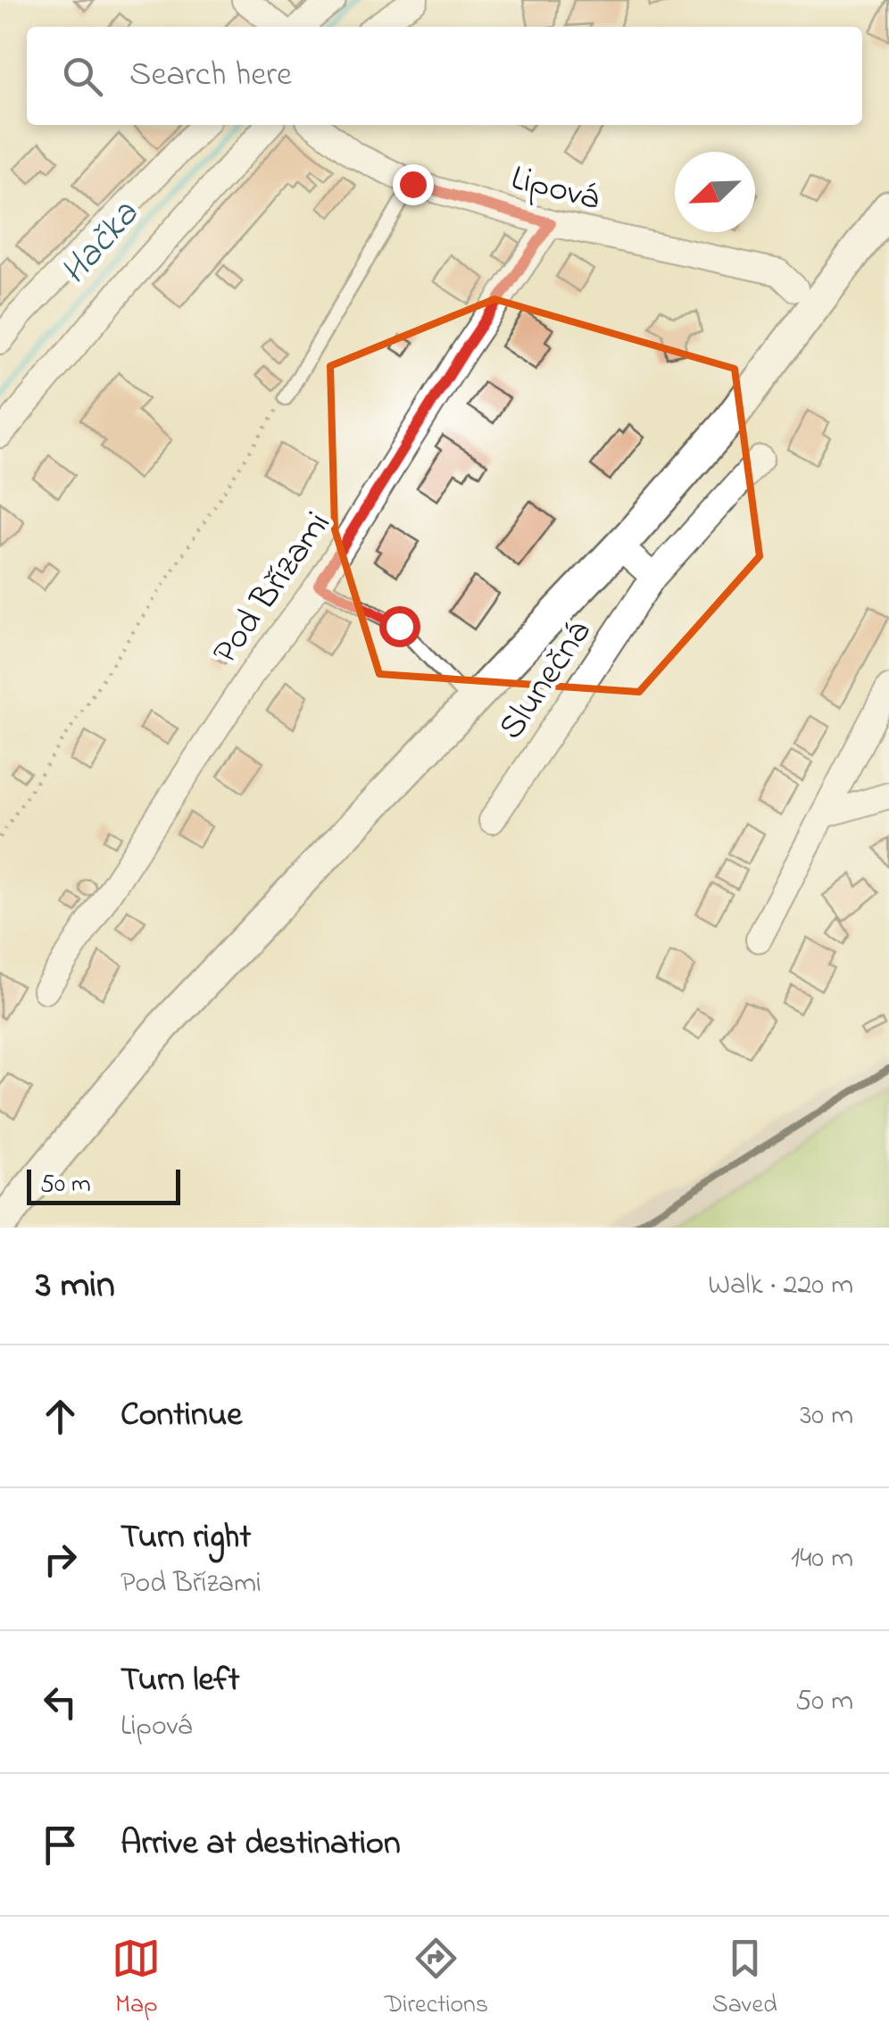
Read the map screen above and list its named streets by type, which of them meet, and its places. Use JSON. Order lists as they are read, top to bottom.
{
  "streets": {
    "street": ["Lipová", "Pod Břízami", "Slunečná"]
  },
  "crossings": [
    ["Lipová", "Pod Břízami"]
  ],
  "water": ["Hačka"],
  "scale_bar": "50 m",
  "north": "bottom left",
  "page": {
    "search": "Search here",
    "scale": "50 m",
    "heading": ["3 min", "Walk · 220 m"],
    "list": [
      ["Continue", "30 m"],
      ["Turn right", "Pod Břízami", "140 m"],
      ["Turn left", "Lipová", "50 m"],
      "Arrive at destination"
    ],
    "nav": ["Map", "Directions", "Saved"]
  }
}
